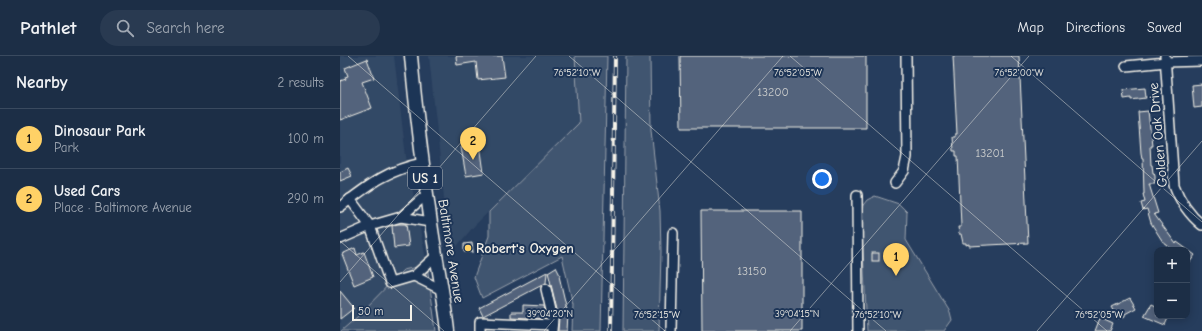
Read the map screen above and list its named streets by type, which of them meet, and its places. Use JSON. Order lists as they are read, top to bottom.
{
  "streets": {
    "main road": ["US 1", "Baltimore Avenue"],
    "street": ["Golden Oak Drive"]
  },
  "places": ["Robert's Oxygen"],
  "house_numbers": ["13200", "13201", "13150"],
  "scale_bar": "50 m",
  "page": {
    "header": "Pathlet",
    "search": "Search here",
    "nav": ["Map", "Directions", "Saved"],
    "heading": ["Nearby", "2 results"],
    "list": [
      {
        "mark": "1",
        "name": "Dinosaur Park",
        "note": "Park",
        "value": "100 m"
      },
      {
        "mark": "2",
        "name": "Used Cars",
        "note": "Place · Baltimore Avenue",
        "value": "290 m"
      }
    ],
    "pins": ["2", "1"],
    "map_buttons": ["+", "−"],
    "scale": "50 m"
  },
  "coordinates": [
    "76°52'10\"W",
    "76°52'05\"W",
    "76°52'00\"W",
    "39°04'20\"N",
    "39°04'15\"N",
    "76°52'15\"W"
  ]
}
